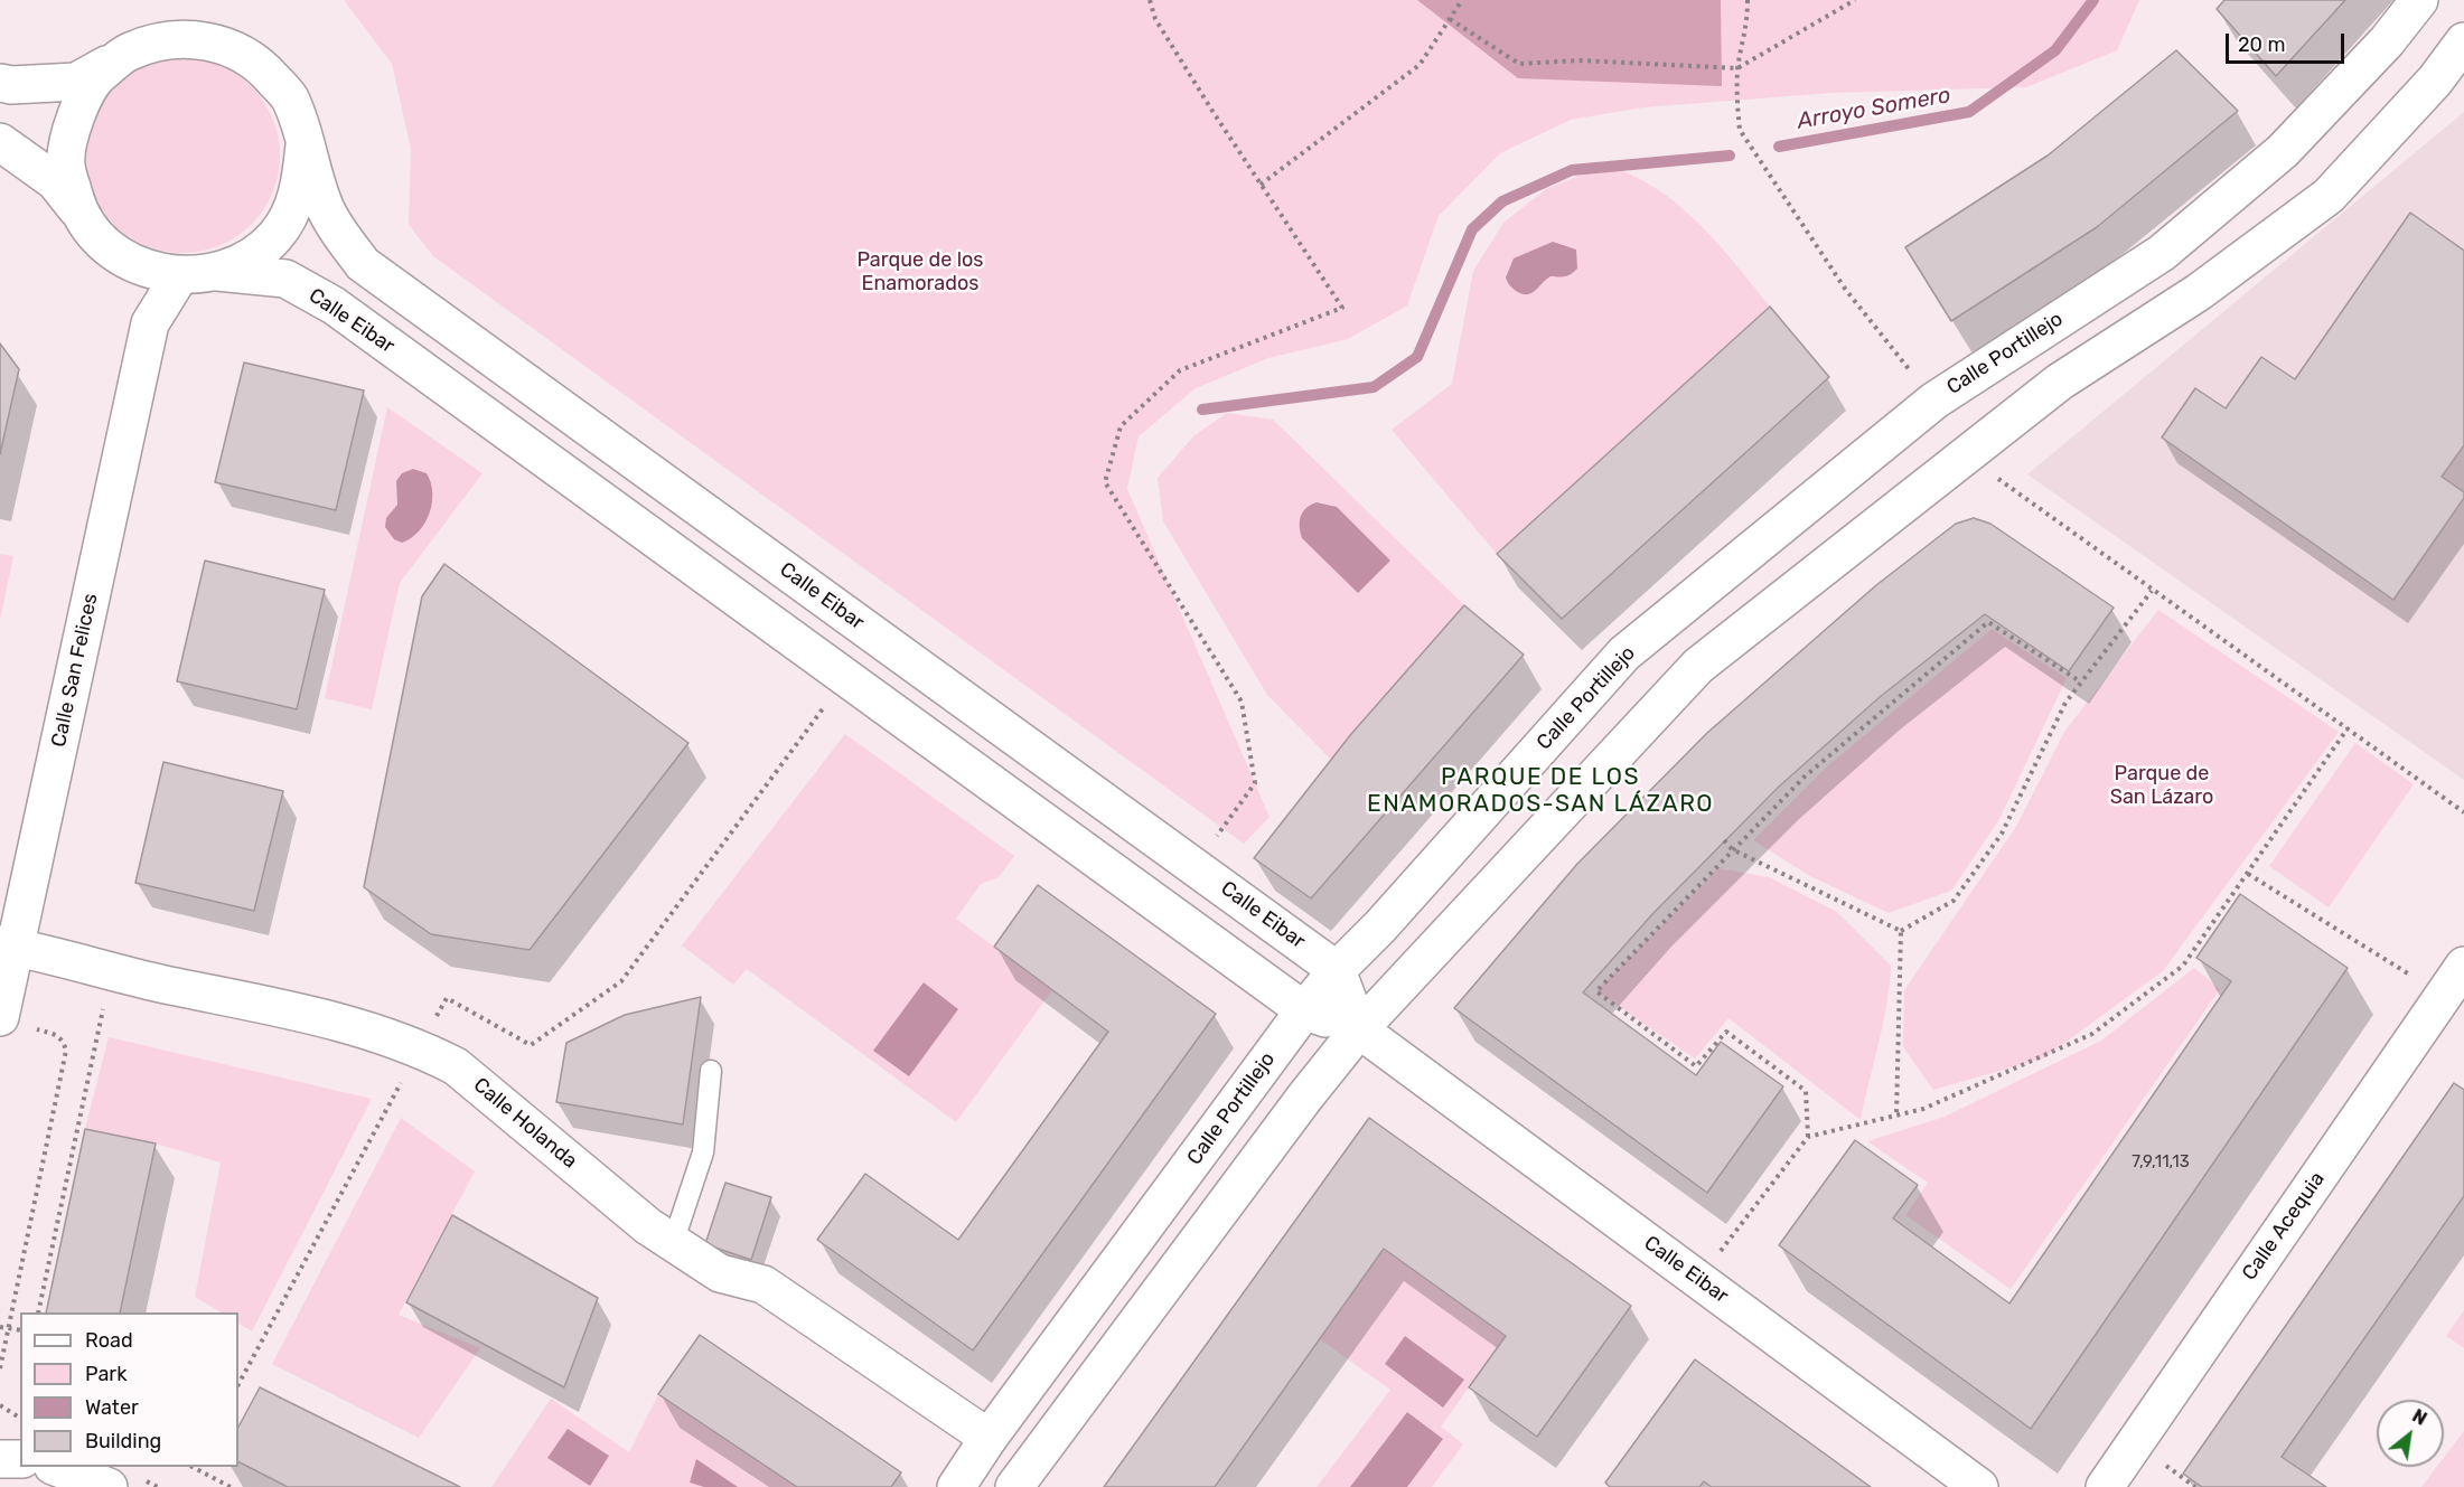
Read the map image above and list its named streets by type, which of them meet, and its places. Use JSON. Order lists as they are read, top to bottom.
{
  "streets": {
    "main road": [
      "Calle Eibar",
      "Calle Portillejo",
      "Calle San Felices",
      "Calle Holanda",
      "Calle Acequia"
    ]
  },
  "crossings": [
    ["Calle Eibar", "Calle Portillejo"],
    ["Calle Eibar", "Calle San Felices"],
    ["Calle Portillejo", "Calle Holanda"],
    ["Calle San Felices", "Calle Holanda"]
  ],
  "districts": ["PARQUE DE LOS ENAMORADOS-SAN LÁZARO"],
  "water": ["Arroyo Somero"],
  "parks": ["Parque de los Enamorados", "Parque de San Lázaro"],
  "house_numbers": ["7,9,11,13"],
  "legend": [
    "Road",
    "Park",
    "Water",
    "Building"
  ],
  "scale_bar": "20 m",
  "north": "top right"
}
